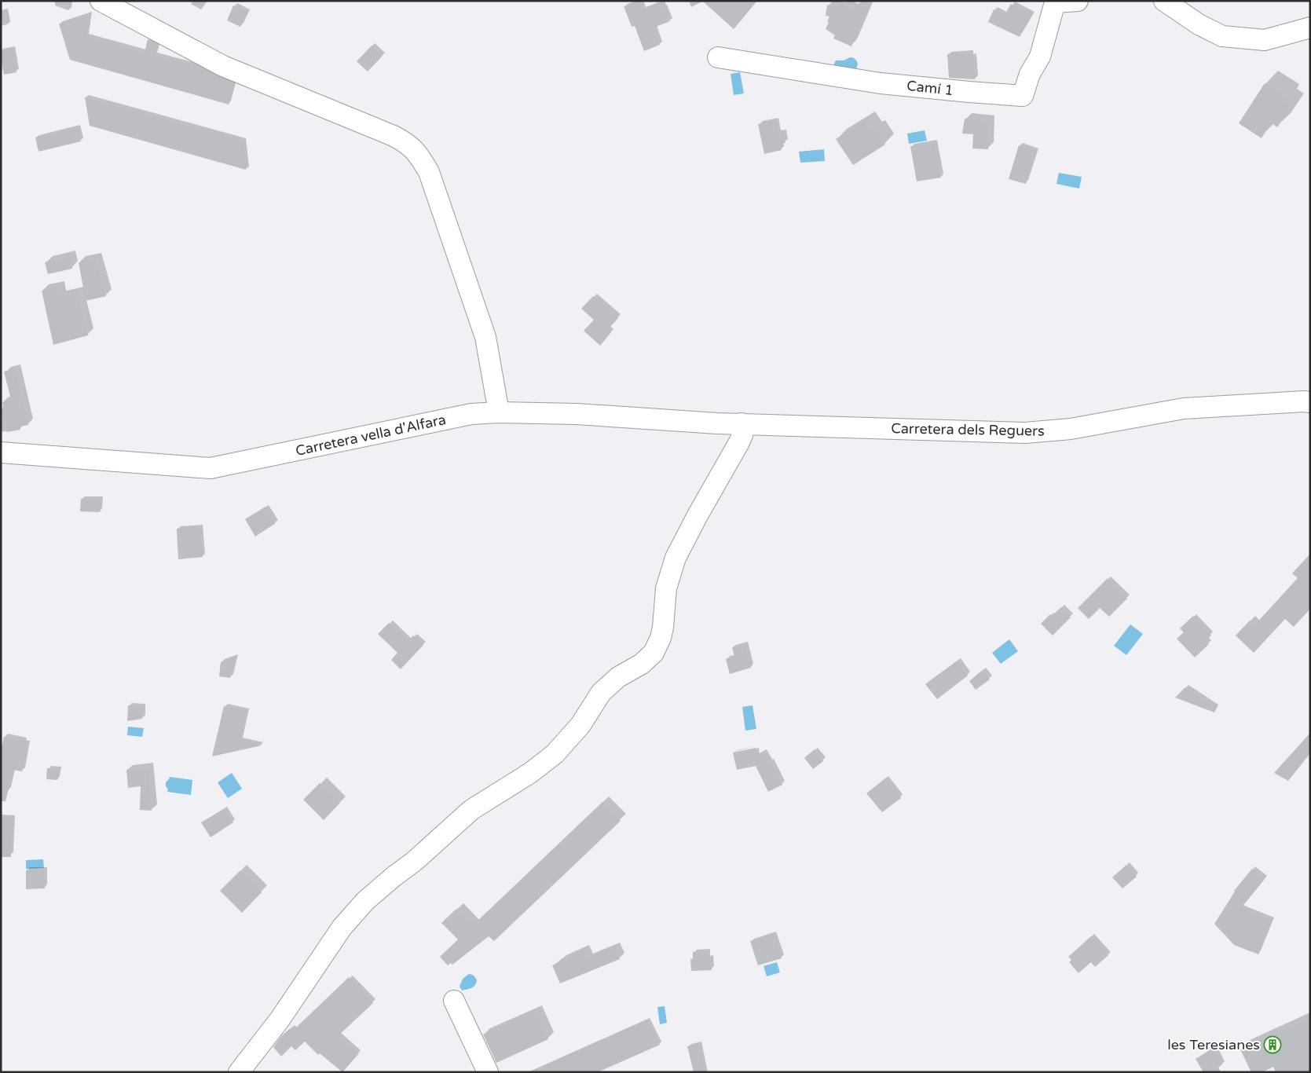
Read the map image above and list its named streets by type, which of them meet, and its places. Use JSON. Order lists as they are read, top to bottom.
{
  "streets": {
    "street": ["Camí 1", "Carretera dels Reguers", "Carretera vella d'Alfara"]
  },
  "crossings": [
    ["Carretera dels Reguers", "Carretera vella d'Alfara"]
  ],
  "places": {
    "building": ["les Teresianes"]
  }
}
